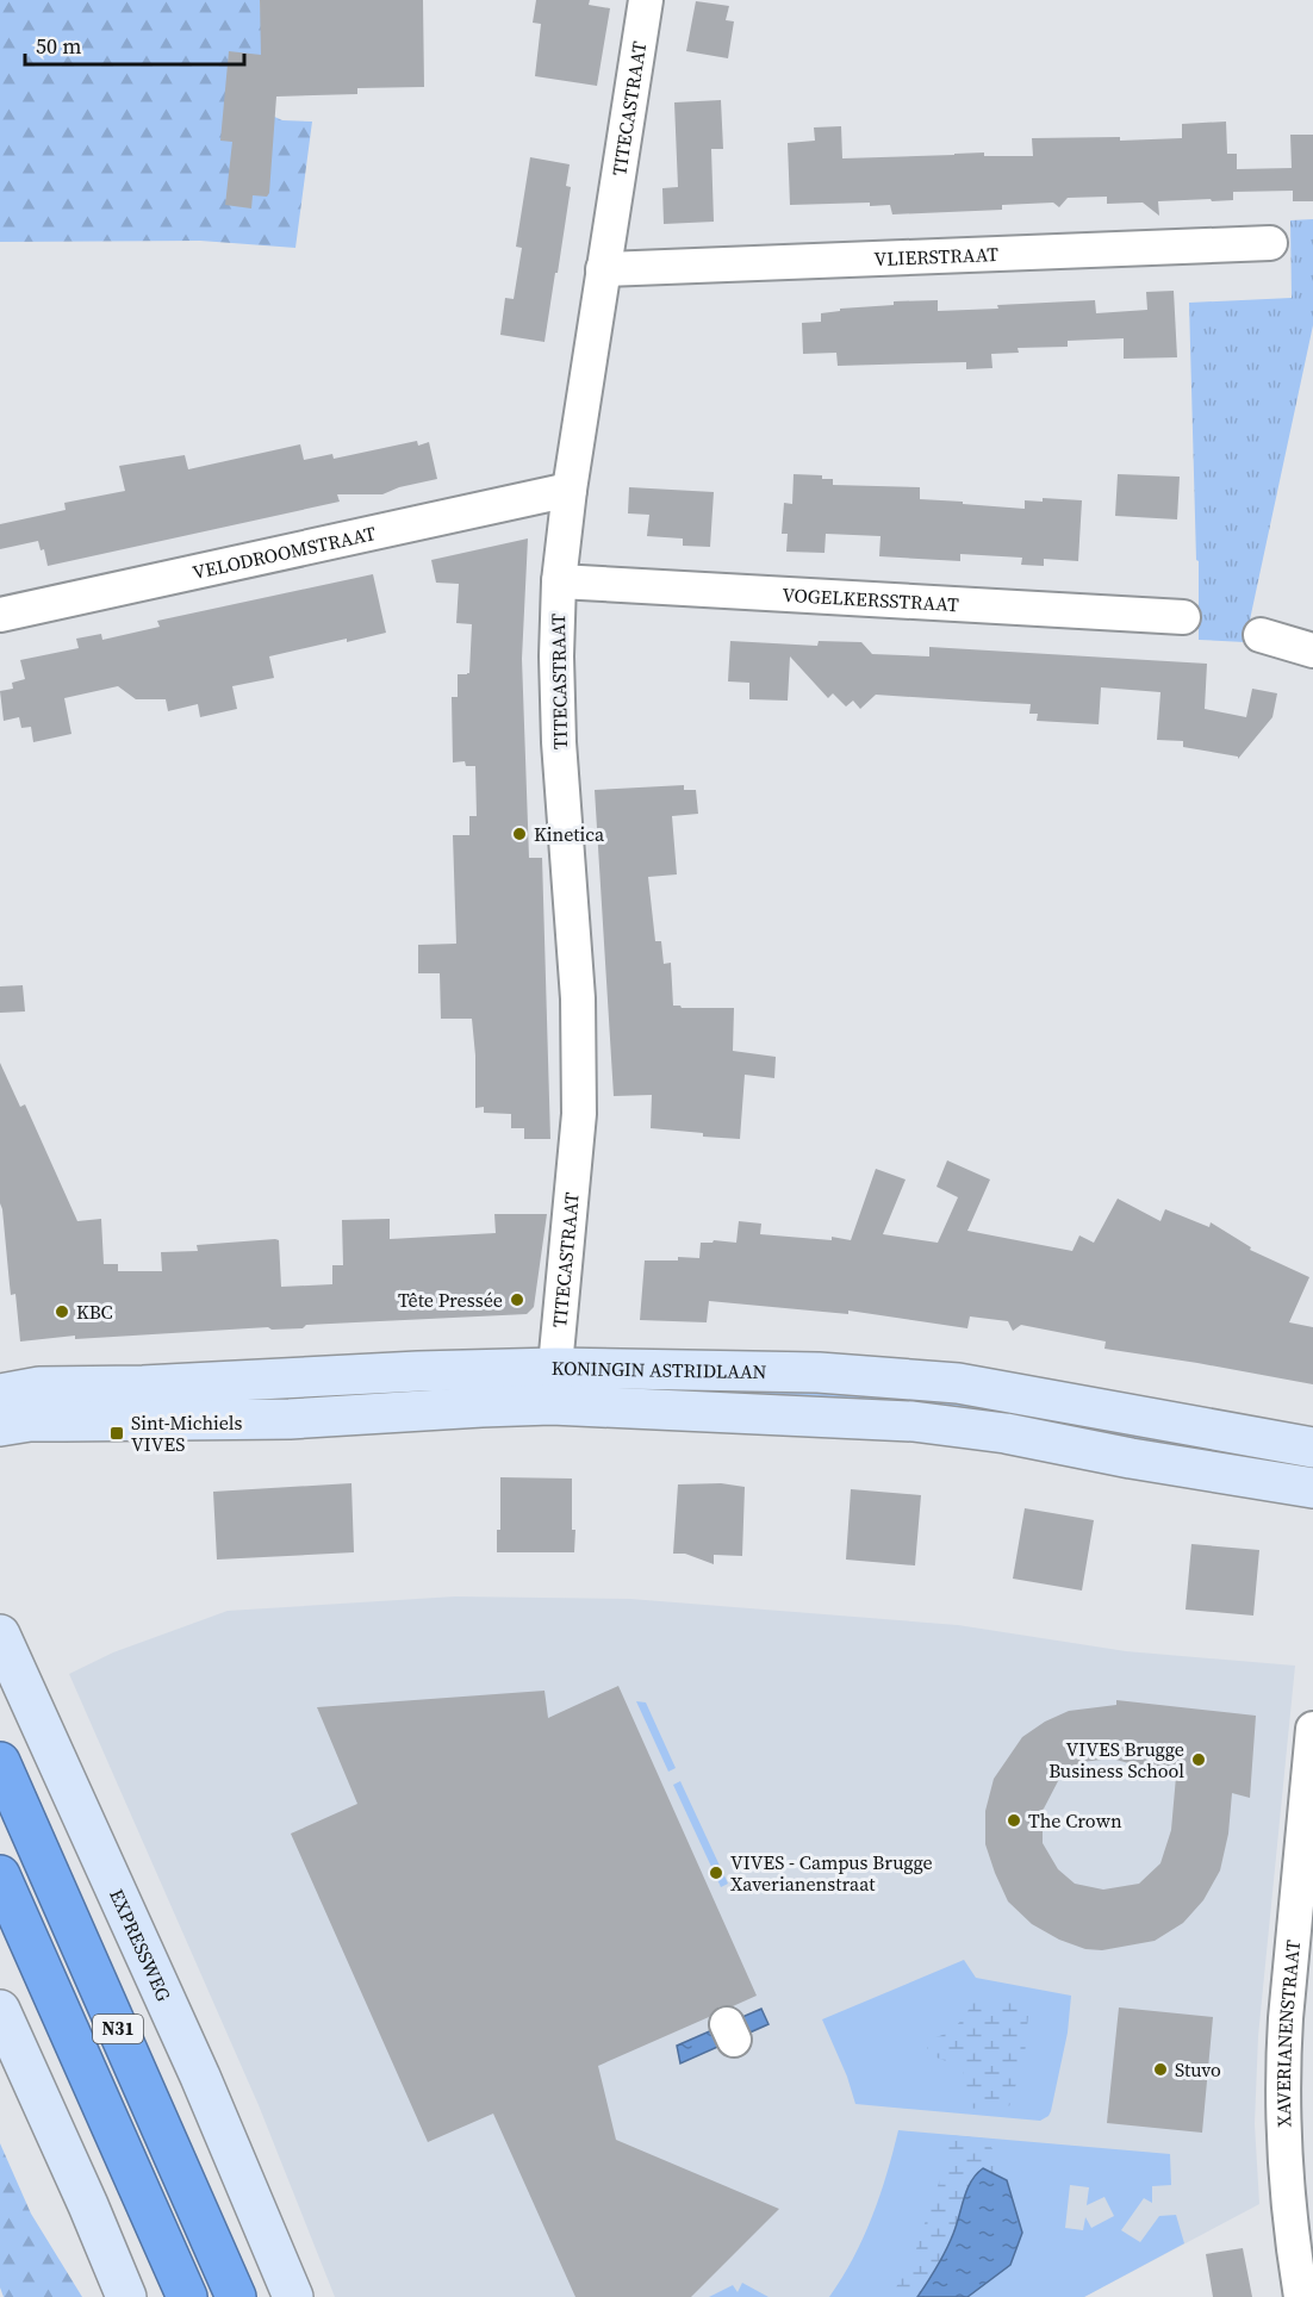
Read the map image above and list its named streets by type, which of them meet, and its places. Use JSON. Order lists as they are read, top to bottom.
{
  "streets": {
    "highway": ["N31"],
    "main road": ["KONINGIN ASTRIDLAAN", "EXPRESSWEG"],
    "street": [
      "TITECASTRAAT",
      "VLIERSTRAAT",
      "VELODROOMSTRAAT",
      "VOGELKERSSTRAAT",
      "XAVERIANENSTRAAT"
    ]
  },
  "crossings": [
    ["TITECASTRAAT", "VLIERSTRAAT"],
    ["TITECASTRAAT", "VELODROOMSTRAAT"],
    ["TITECASTRAAT", "VOGELKERSSTRAAT"],
    ["TITECASTRAAT", "KONINGIN ASTRIDLAAN"]
  ],
  "places": {
    "other": [
      "Kinetica",
      "Tête Pressée",
      "KBC",
      "VIVES Brugge Business School",
      "The Crown",
      "VIVES - Campus Brugge Xaverianenstraat",
      "Stuvo"
    ],
    "transit": ["Sint-Michiels VIVES"]
  },
  "scale_bar": "50 m"
}
